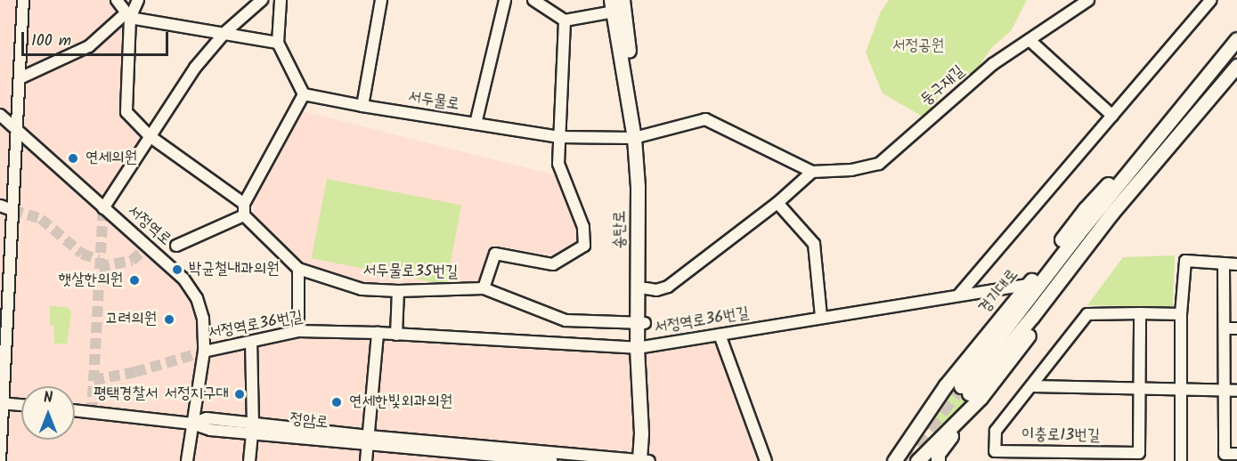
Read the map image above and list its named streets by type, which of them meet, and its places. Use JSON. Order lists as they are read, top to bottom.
{
  "streets": {
    "main road": ["송탄로", "경기대로"],
    "street": [
      "둥구재길",
      "서두물로",
      "서정역로",
      "서두물로35번길",
      "서정역로36번길",
      "정암로",
      "이충로13번길"
    ]
  },
  "crossings": [
    ["둥구재길", "서두물로"],
    ["둥구재길", "송탄로"],
    ["서두물로", "송탄로"],
    ["서정역로", "서정역로36번길"],
    ["서정역로", "정암로"],
    ["송탄로", "서두물로35번길"],
    ["송탄로", "서정역로36번길"],
    ["경기대로", "서정역로36번길"]
  ],
  "parks": ["서정공원"],
  "places": [
    "연세의원",
    "박균철내과의원",
    "햇살한의원",
    "고려의원",
    "평택경찰서 서정지구대",
    "연세한빛외과의원"
  ],
  "scale_bar": "100 m",
  "north": "top"
}
